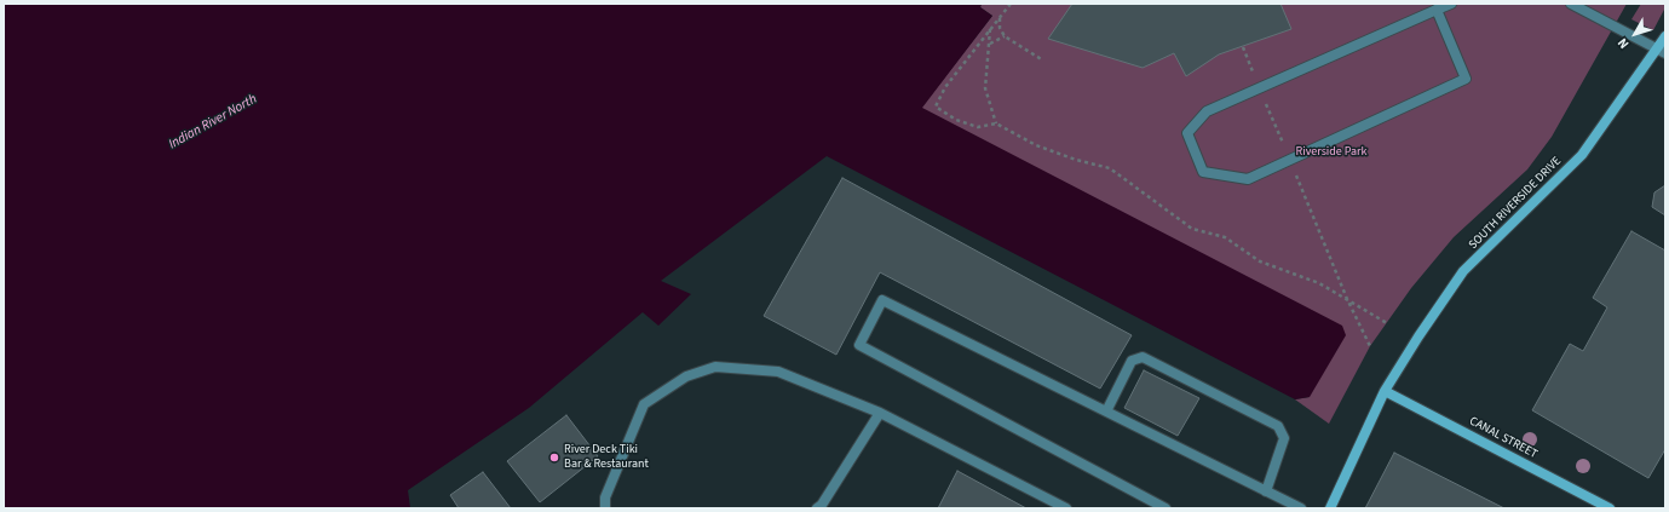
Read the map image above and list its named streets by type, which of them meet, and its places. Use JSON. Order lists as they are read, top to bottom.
{
  "streets": {
    "street": ["SOUTH RIVERSIDE DRIVE", "CANAL STREET"]
  },
  "crossings": [
    ["SOUTH RIVERSIDE DRIVE", "CANAL STREET"]
  ],
  "water": ["Indian River North"],
  "parks": ["Riverside Park"],
  "places": ["River Deck Tiki Bar & Restaurant"],
  "north": "bottom left"
}
